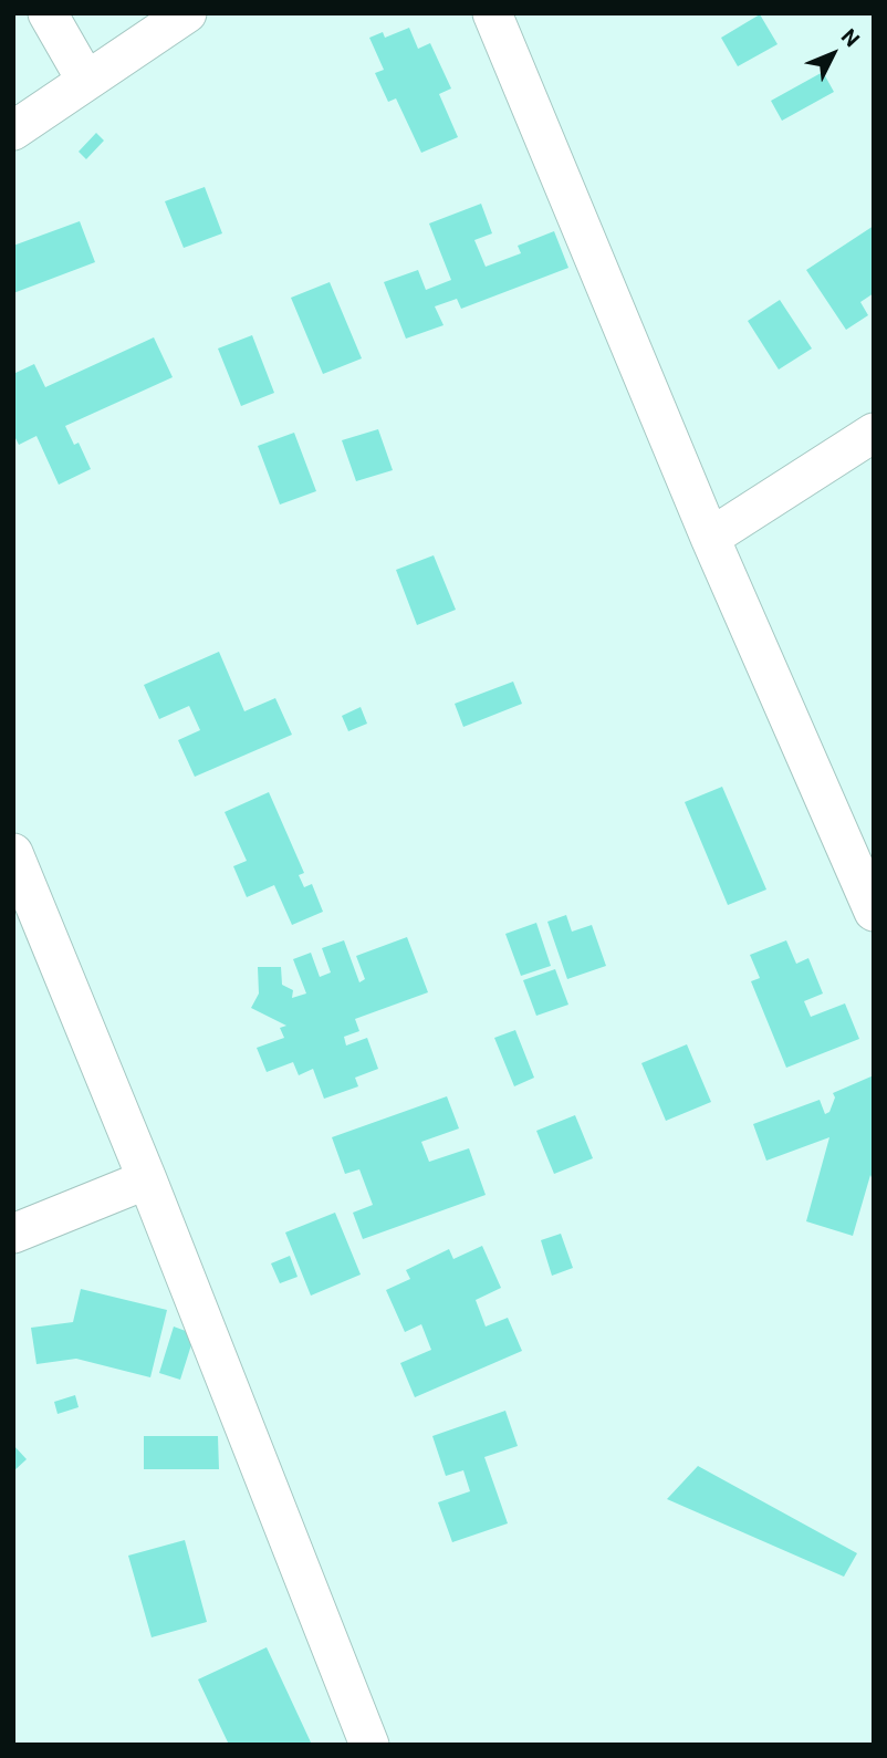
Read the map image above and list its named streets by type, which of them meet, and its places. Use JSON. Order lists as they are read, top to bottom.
{
  "north": "top right"
}
